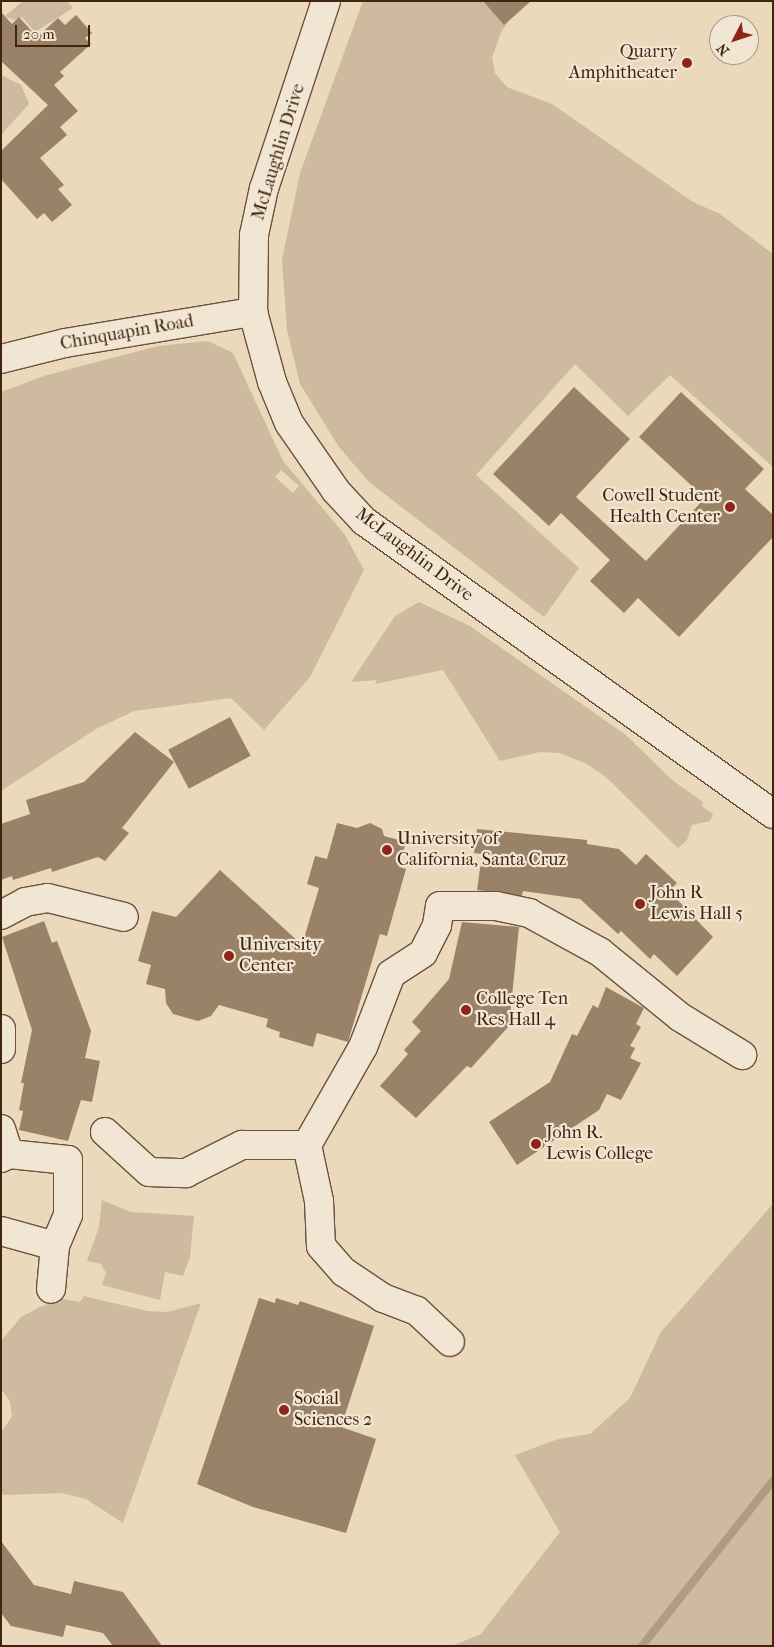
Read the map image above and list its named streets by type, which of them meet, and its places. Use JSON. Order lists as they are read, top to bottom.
{
  "streets": {
    "street": ["McLaughlin Drive", "Chinquapin Road"]
  },
  "crossings": [
    ["McLaughlin Drive", "Chinquapin Road"]
  ],
  "places": [
    "Quarry Amphitheater",
    "Cowell Student Health Center",
    "University of California, Santa Cruz",
    "John R Lewis Hall 5",
    "University Center",
    "College Ten Res Hall 4",
    "John R. Lewis College",
    "Social Sciences 2"
  ],
  "scale_bar": "20 m",
  "north": "bottom left"
}
